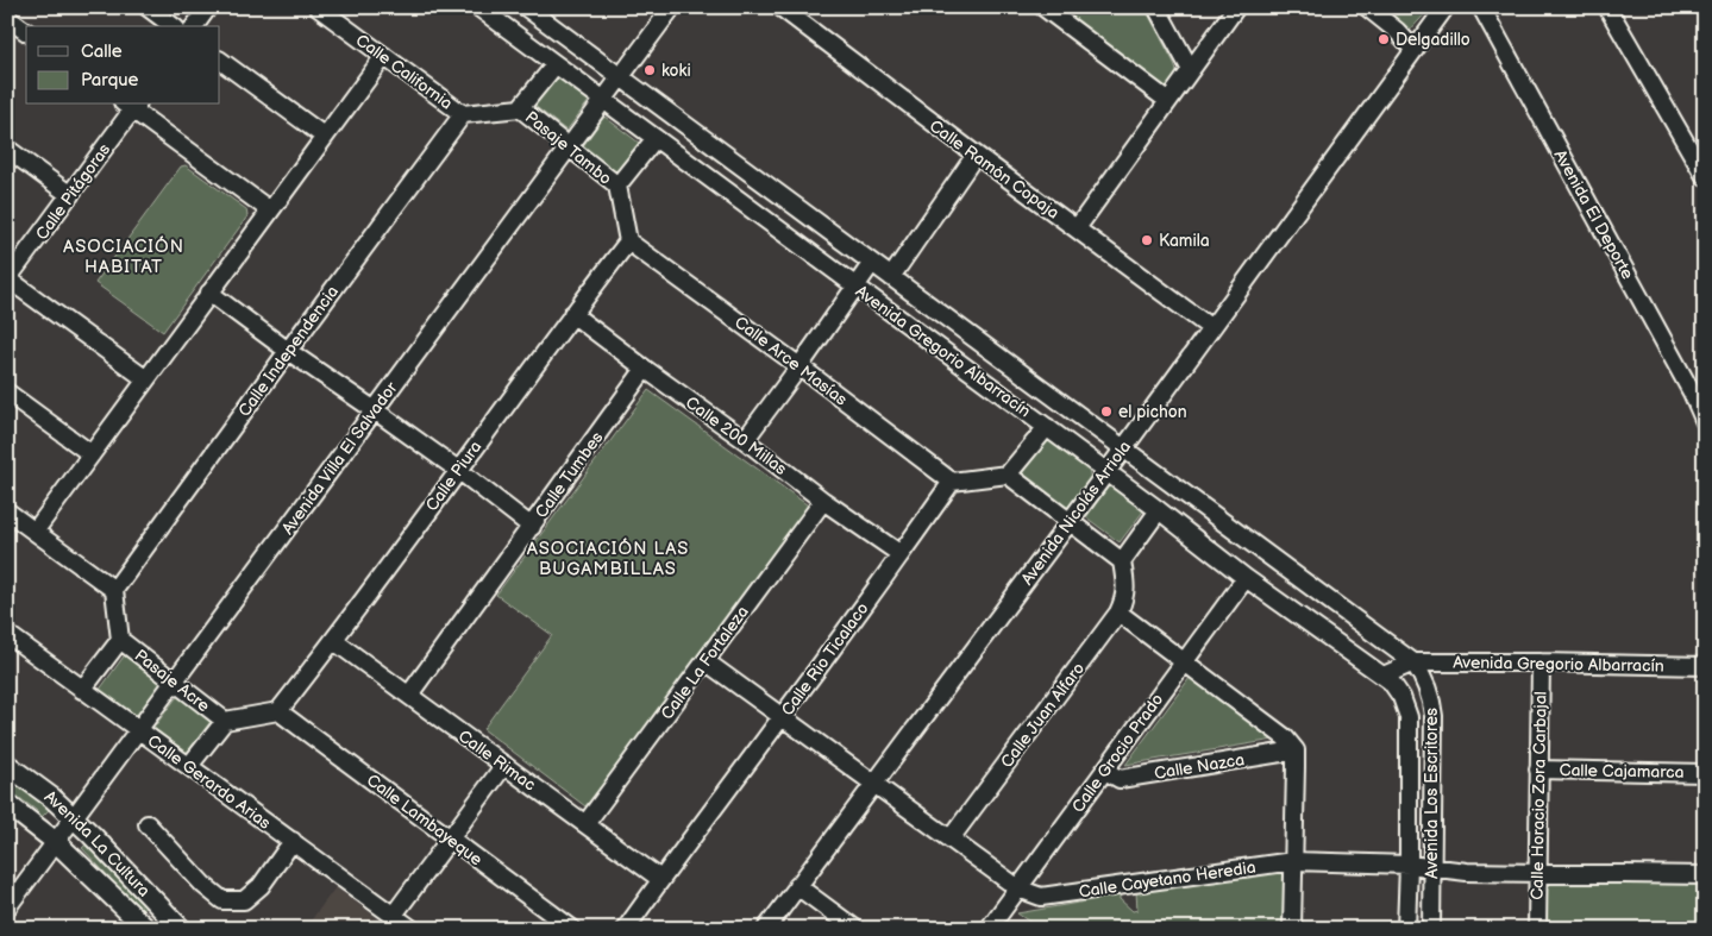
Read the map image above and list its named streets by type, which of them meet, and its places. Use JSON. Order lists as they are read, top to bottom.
{
  "streets": {
    "main road": ["Avenida La Cultura"],
    "street": [
      "Calle California",
      "Pasaje Tambo",
      "Calle Ramón Copaja",
      "Calle Pitágoras",
      "Avenida El Deporte",
      "Calle Independencia",
      "Avenida Gregorio Albarracín",
      "Calle Arce Masías",
      "Calle 200 Millas",
      "Avenida Villa El Salvador",
      "Calle Tumbes",
      "Calle Piura",
      "Avenida Nicolás Arriola",
      "Calle Rio Ticalaco",
      "Calle La Fortaleza",
      "Pasaje Acre",
      "Calle Juan Alfaro",
      "Calle Grocio Prado",
      "Calle Rimac",
      "Calle Nazca",
      "Calle Cajamarca",
      "Calle Gerardo Arias",
      "Avenida Los Escritores",
      "Calle Horacio Zora Carbajal",
      "Calle Lambayeque",
      "Calle Cayetano Heredia"
    ]
  },
  "crossings": [
    ["Calle California", "Calle Independencia"],
    ["Pasaje Tambo", "Avenida Villa El Salvador"],
    ["Calle Ramón Copaja", "Avenida Nicolás Arriola"],
    ["Avenida Gregorio Albarracín", "Avenida Villa El Salvador"],
    ["Avenida Gregorio Albarracín", "Avenida Nicolás Arriola"],
    ["Avenida Gregorio Albarracín", "Calle Grocio Prado"],
    ["Avenida Gregorio Albarracín", "Avenida Los Escritores"],
    ["Avenida Gregorio Albarracín", "Calle Horacio Zora Carbajal"],
    ["Calle Arce Masías", "Calle Piura"],
    ["Calle Arce Masías", "Calle Rio Ticalaco"],
    ["Calle 200 Millas", "Calle Tumbes"],
    ["Calle 200 Millas", "Calle Piura"],
    ["Calle 200 Millas", "Calle Rio Ticalaco"],
    ["Calle 200 Millas", "Calle La Fortaleza"],
    ["Avenida Villa El Salvador", "Pasaje Acre"],
    ["Avenida Villa El Salvador", "Calle Gerardo Arias"],
    ["Avenida Villa El Salvador", "Avenida La Cultura"],
    ["Calle Tumbes", "Calle Rimac"],
    ["Calle Piura", "Calle Rimac"],
    ["Calle Piura", "Calle Lambayeque"],
    ["Avenida Nicolás Arriola", "Calle Cayetano Heredia"],
    ["Calle Rio Ticalaco", "Calle Rimac"],
    ["Calle Rio Ticalaco", "Calle Cayetano Heredia"],
    ["Calle La Fortaleza", "Calle Rimac"],
    ["Calle La Fortaleza", "Calle Cayetano Heredia"],
    ["Calle Juan Alfaro", "Calle Cayetano Heredia"],
    ["Calle Grocio Prado", "Calle Nazca"],
    ["Calle Grocio Prado", "Calle Cayetano Heredia"],
    ["Calle Cajamarca", "Calle Horacio Zora Carbajal"],
    ["Avenida Los Escritores", "Calle Cayetano Heredia"],
    ["Calle Horacio Zora Carbajal", "Calle Cayetano Heredia"]
  ],
  "districts": ["ASOCIACIÓN HABITAT", "ASOCIACIÓN LAS BUGAMBILLAS"],
  "places": [
    "Delgadillo",
    "koki",
    "Kamila",
    "el pichon"
  ],
  "legend": ["Calle", "Parque"]
}
